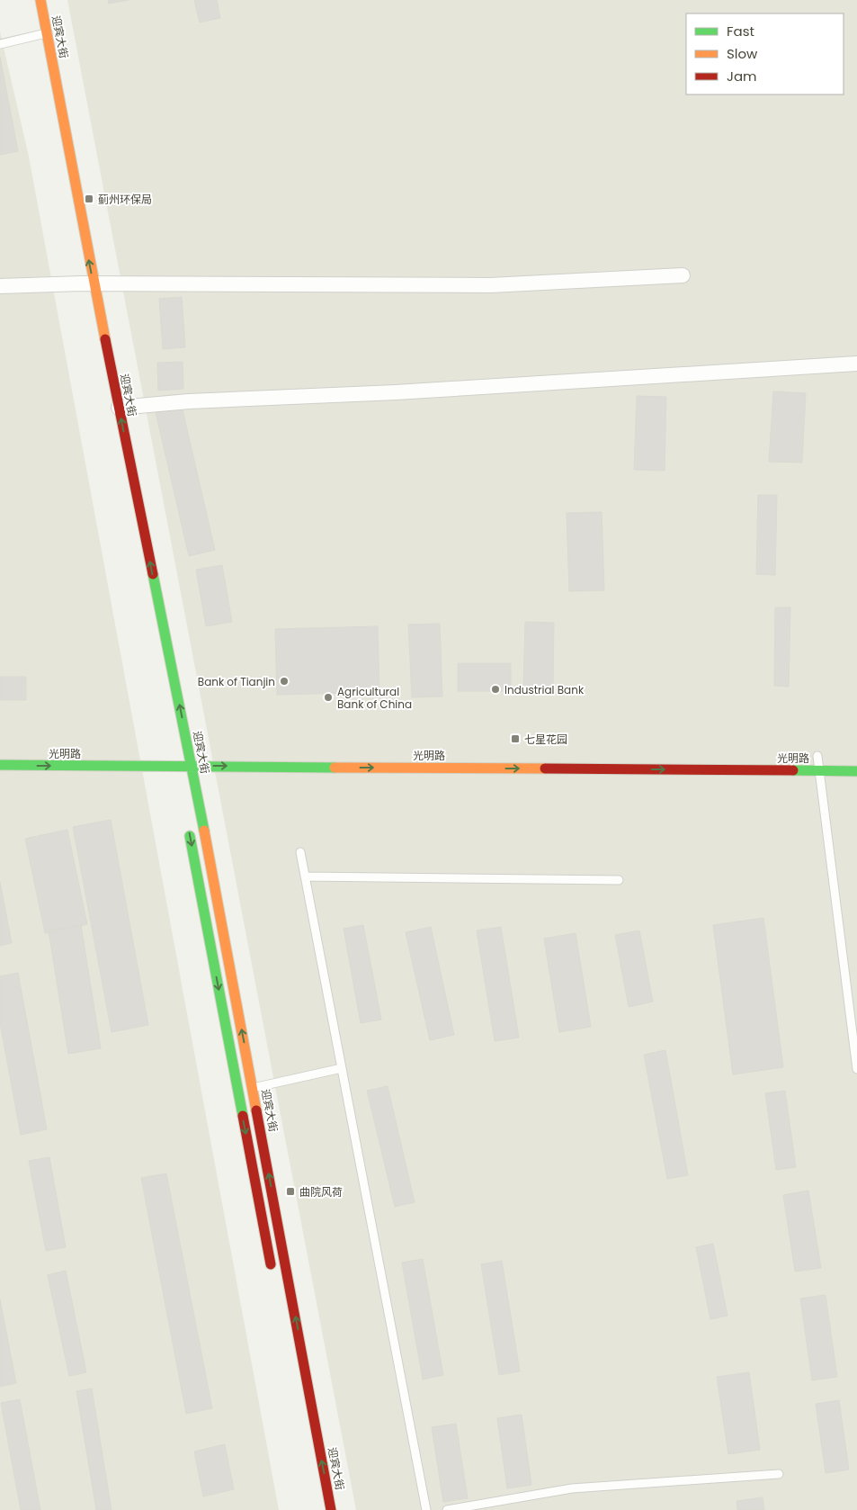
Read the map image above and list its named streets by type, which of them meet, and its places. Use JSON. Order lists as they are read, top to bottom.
{
  "streets": {
    "main road": ["迎宾大街", "光明路"]
  },
  "crossings": [
    ["迎宾大街", "光明路"]
  ],
  "one_way": ["光明路"],
  "places": {
    "transit": ["蓟州环保局", "七星花园", "曲院风荷"],
    "other": ["Bank of Tianjin", "Industrial Bank", "Agricultural Bank of China"]
  },
  "legend": ["Fast", "Slow", "Jam"]
}
